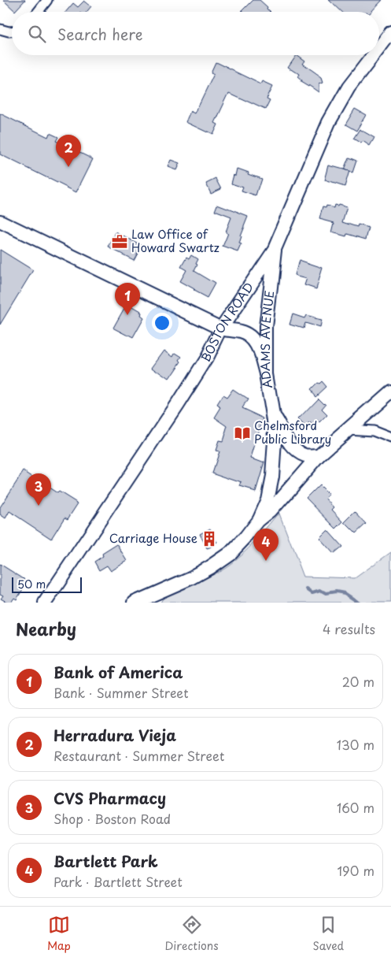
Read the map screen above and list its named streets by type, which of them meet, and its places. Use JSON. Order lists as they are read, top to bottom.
{
  "streets": {
    "main road": ["BOSTON ROAD", "ADAMS AVENUE"]
  },
  "crossings": [
    ["BOSTON ROAD", "ADAMS AVENUE"]
  ],
  "places": {
    "office": ["Law Office of Howard Swartz"],
    "library": ["Chelmsford Public Library"],
    "building": ["Carriage House"]
  },
  "scale_bar": "50 m",
  "page": {
    "search": "Search here",
    "pins": [
      "2",
      "1",
      "3",
      "4"
    ],
    "scale": "50 m",
    "heading": ["Nearby", "4 results"],
    "list": [
      {
        "mark": "1",
        "name": "Bank of America",
        "note": "Bank · Summer Street",
        "value": "20 m"
      },
      {
        "mark": "2",
        "name": "Herradura Vieja",
        "note": "Restaurant · Summer Street",
        "value": "130 m"
      },
      {
        "mark": "3",
        "name": "CVS Pharmacy",
        "note": "Shop · Boston Road",
        "value": "160 m"
      },
      {
        "mark": "4",
        "name": "Bartlett Park",
        "note": "Park · Bartlett Street",
        "value": "190 m"
      }
    ],
    "nav": ["Map", "Directions", "Saved"]
  }
}
